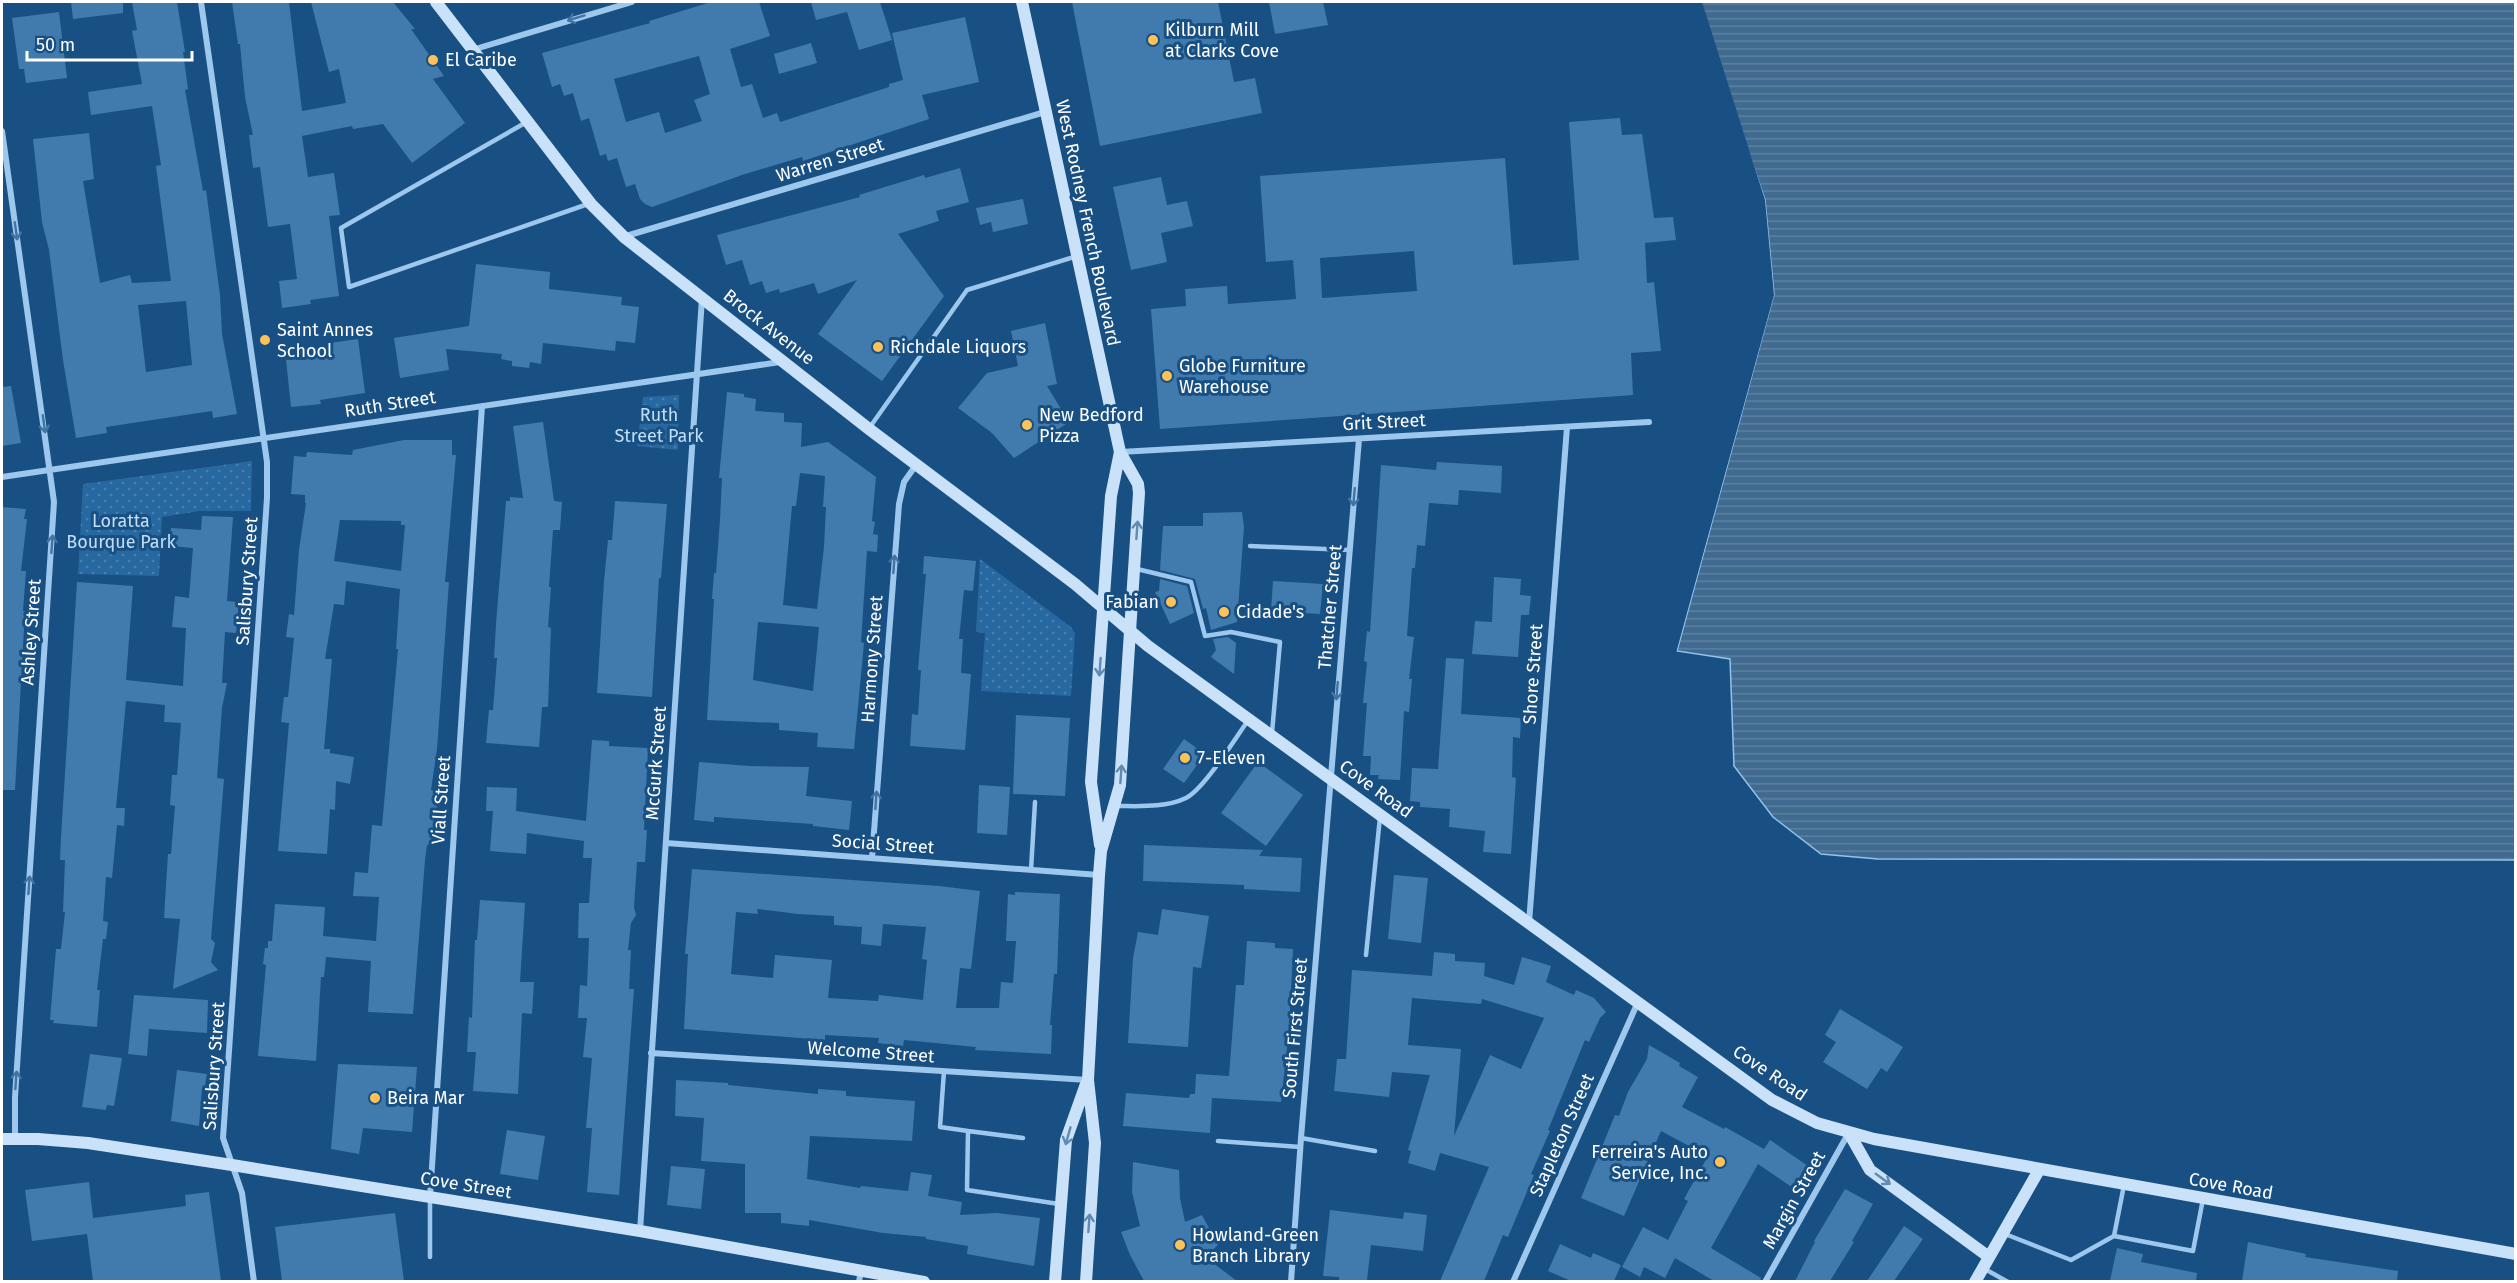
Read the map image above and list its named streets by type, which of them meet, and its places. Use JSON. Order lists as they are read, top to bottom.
{
  "streets": {
    "main road": [
      "West Rodney French Boulevard",
      "Brock Avenue",
      "Cove Road",
      "Cove Street"
    ],
    "street": [
      "Warren Street",
      "Ruth Street",
      "Grit Street",
      "Salisbury Street",
      "Thatcher Street",
      "Ashley Street",
      "Harmony Street",
      "Shore Street",
      "McGurk Street",
      "Viall Street",
      "Social Street",
      "South First Street",
      "Welcome Street",
      "Stapleton Street",
      "Margin Street"
    ]
  },
  "crossings": [
    ["Warren Street", "West Rodney French Boulevard"],
    ["Warren Street", "Brock Avenue"],
    ["West Rodney French Boulevard", "Brock Avenue"],
    ["West Rodney French Boulevard", "Grit Street"],
    ["West Rodney French Boulevard", "Cove Road"],
    ["West Rodney French Boulevard", "Social Street"],
    ["West Rodney French Boulevard", "Welcome Street"],
    ["Brock Avenue", "Ruth Street"],
    ["Brock Avenue", "Harmony Street"],
    ["Brock Avenue", "McGurk Street"],
    ["Brock Avenue", "Cove Road"],
    ["Ruth Street", "Salisbury Street"],
    ["Ruth Street", "Ashley Street"],
    ["Ruth Street", "McGurk Street"],
    ["Ruth Street", "Viall Street"],
    ["Grit Street", "Thatcher Street"],
    ["Grit Street", "Shore Street"],
    ["Salisbury Street", "Cove Street"],
    ["Thatcher Street", "Cove Road"],
    ["Thatcher Street", "South First Street"],
    ["Ashley Street", "Cove Street"],
    ["Harmony Street", "Social Street"],
    ["Shore Street", "Cove Road"],
    ["McGurk Street", "Social Street"],
    ["McGurk Street", "Welcome Street"],
    ["McGurk Street", "Cove Street"],
    ["Cove Road", "South First Street"],
    ["Cove Road", "Stapleton Street"],
    ["Cove Road", "Margin Street"],
    ["Viall Street", "Cove Street"]
  ],
  "one_way": ["Thatcher Street", "Harmony Street"],
  "parks": ["Ruth Street Park", "Loratta Bourque Park"],
  "places": [
    "Kilburn Mill at Clarks Cove",
    "El Caribe",
    "Saint Annes School",
    "Richdale Liquors",
    "Globe Furniture Warehouse",
    "New Bedford Pizza",
    "Fabian",
    "Cidade's",
    "7-Eleven",
    "Beira Mar",
    "Ferreira's Auto Service, Inc.",
    "Howland-Green Branch Library"
  ],
  "scale_bar": "50 m"
}
